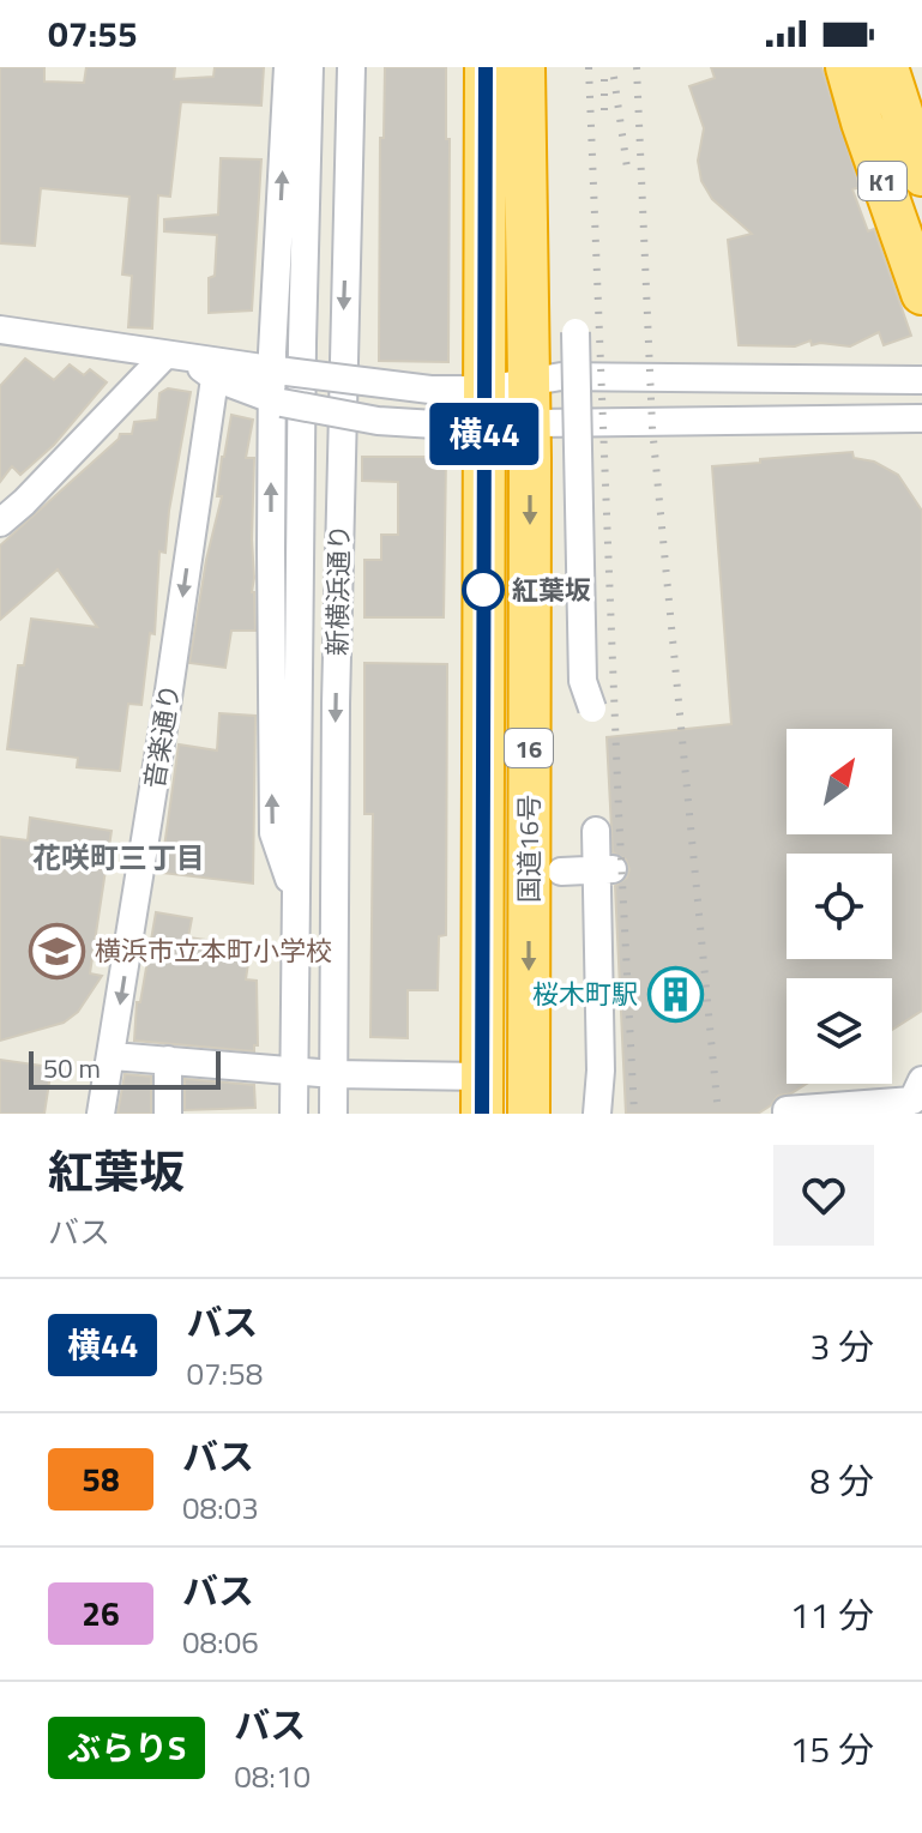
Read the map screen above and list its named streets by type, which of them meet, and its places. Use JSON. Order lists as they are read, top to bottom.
{
  "streets": {
    "highway": ["K1", "16", "国道16号"],
    "street": ["新横浜通り", "音楽通り"]
  },
  "districts": ["花咲町三丁目"],
  "places": {
    "other": ["紅葉坂"],
    "school or university": ["横浜市立本町小学校"],
    "building": ["桜木町駅"]
  },
  "lines": ["bus line 横44"],
  "scale_bar": "50 m",
  "north": "top right",
  "page": {
    "status": "07:55",
    "on_map": "横44",
    "scale": "50 m",
    "heading": ["紅葉坂", "バス"],
    "list": [
      {
        "mark": "横44",
        "name": "バス",
        "note": "07:58",
        "value": "3 分"
      },
      {
        "mark": "58",
        "name": "バス",
        "note": "08:03",
        "value": "8 分"
      },
      {
        "mark": "26",
        "name": "バス",
        "note": "08:06",
        "value": "11 分"
      },
      {
        "mark": "ぶらりS",
        "name": "バス",
        "note": "08:10",
        "value": "15 分"
      }
    ]
  }
}
